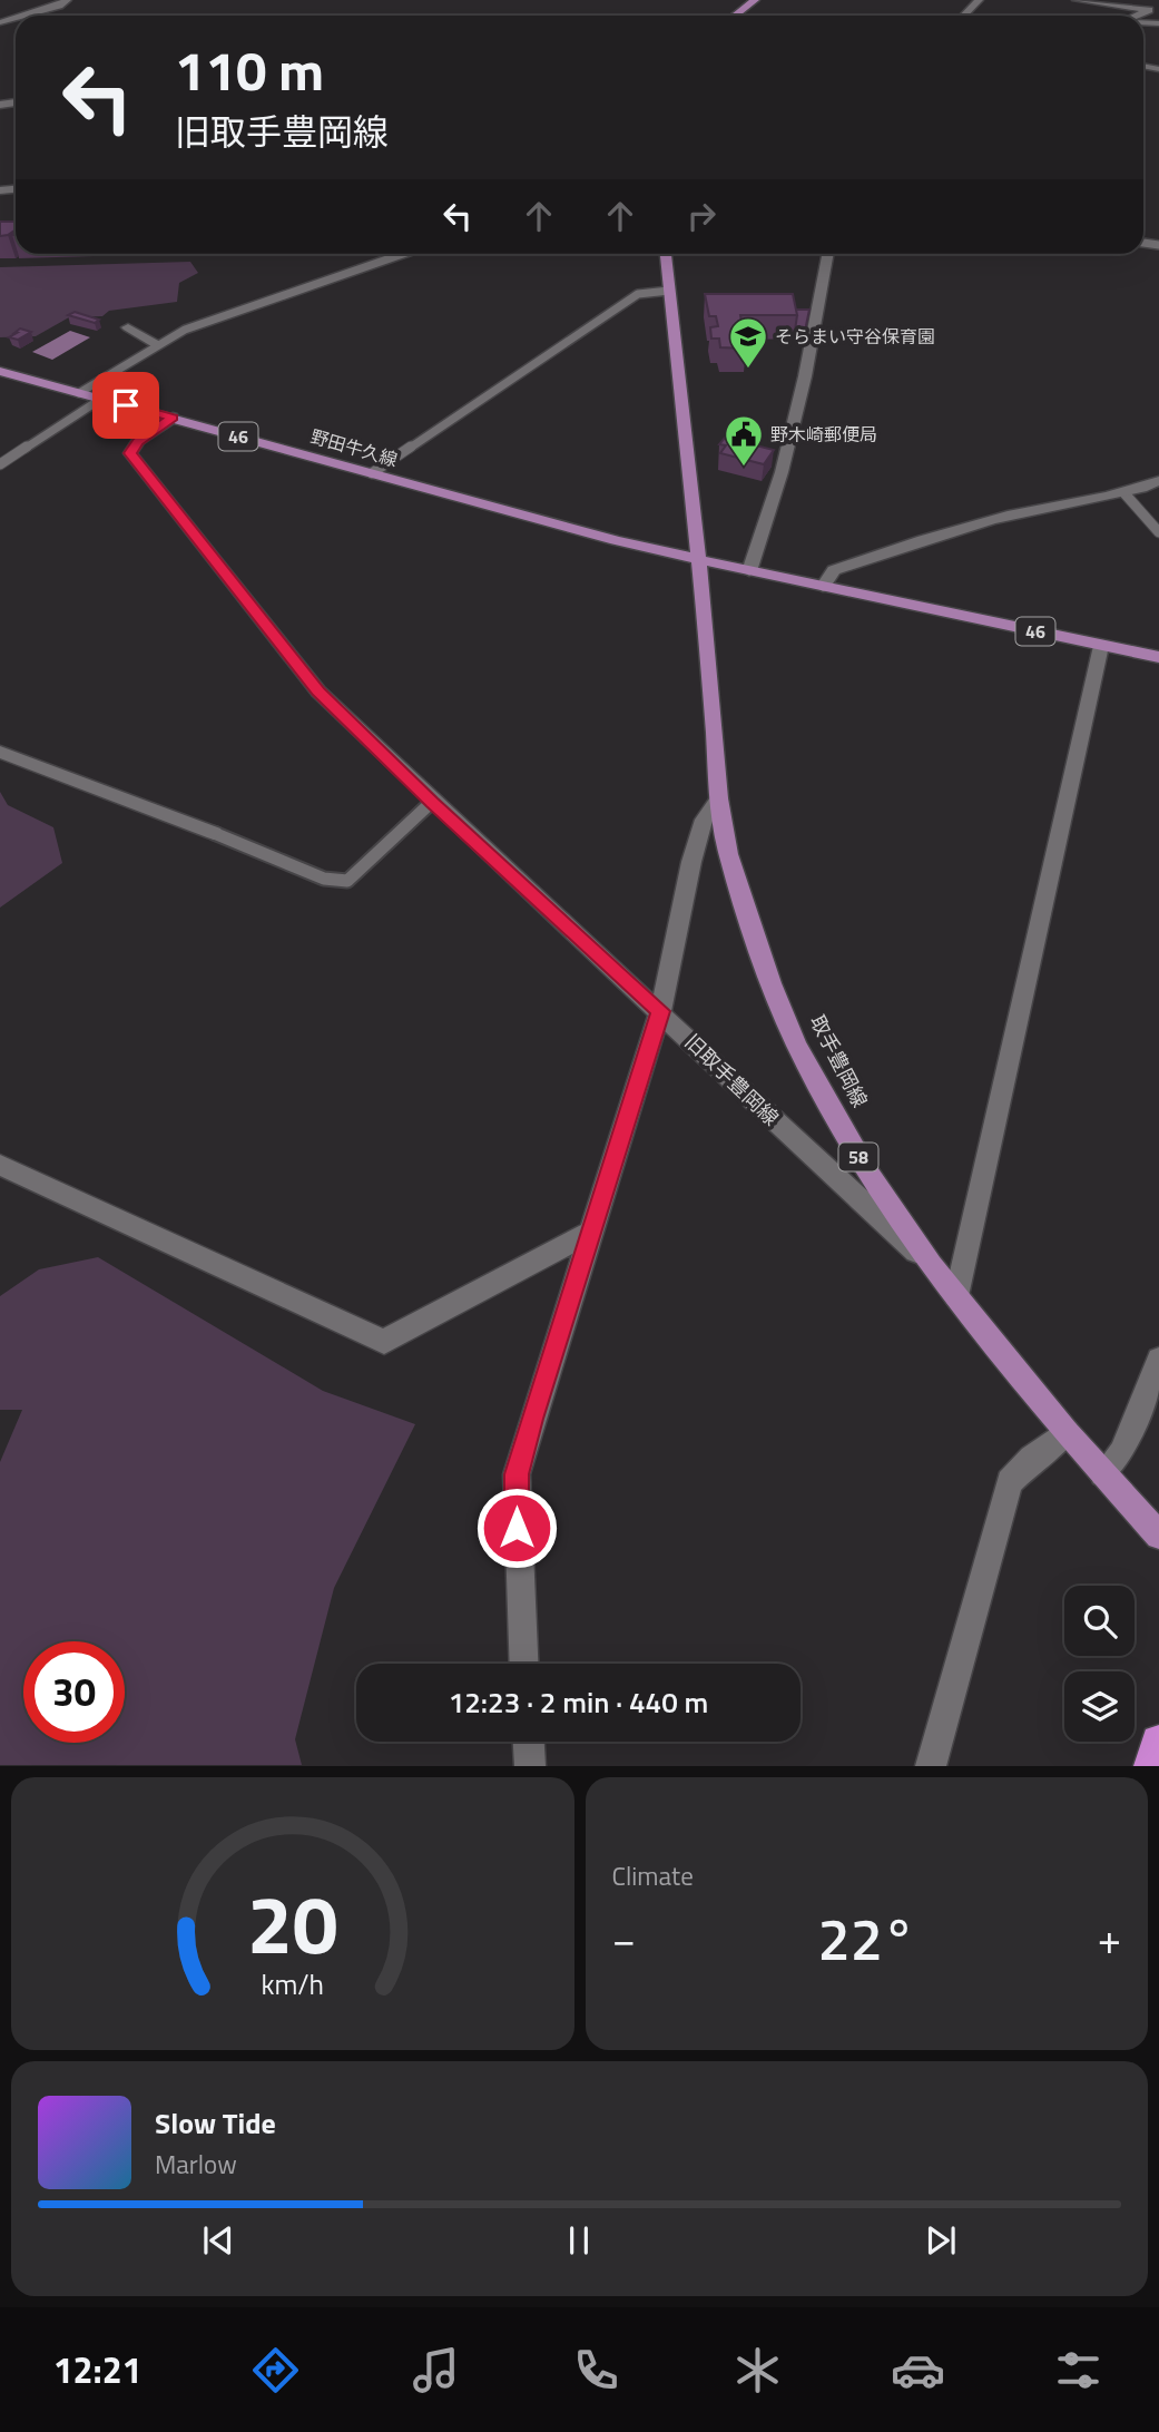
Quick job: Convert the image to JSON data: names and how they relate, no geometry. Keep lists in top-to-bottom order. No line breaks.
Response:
{"streets":{"main road":["46","野田牛久線","取手豊岡線","58"],"street":["旧取手豊岡線"]},"crossings":[["野田牛久線","取手豊岡線"],["野田牛久線","旧取手豊岡線"],["取手豊岡線","旧取手豊岡線"]],"places":{"school or university":["そらまい守谷保育園"],"public building":["野木崎郵便局"]},"page":{"turn":["110 m","旧取手豊岡線"],"limit":"30","trip":"12:23 · 2 min · 440 m","tile":"Climate","heat":["−","22°","+"],"song":["Slow Tide","Marlow"],"tabs":"12:21","gauge":["20","km/h"]}}
